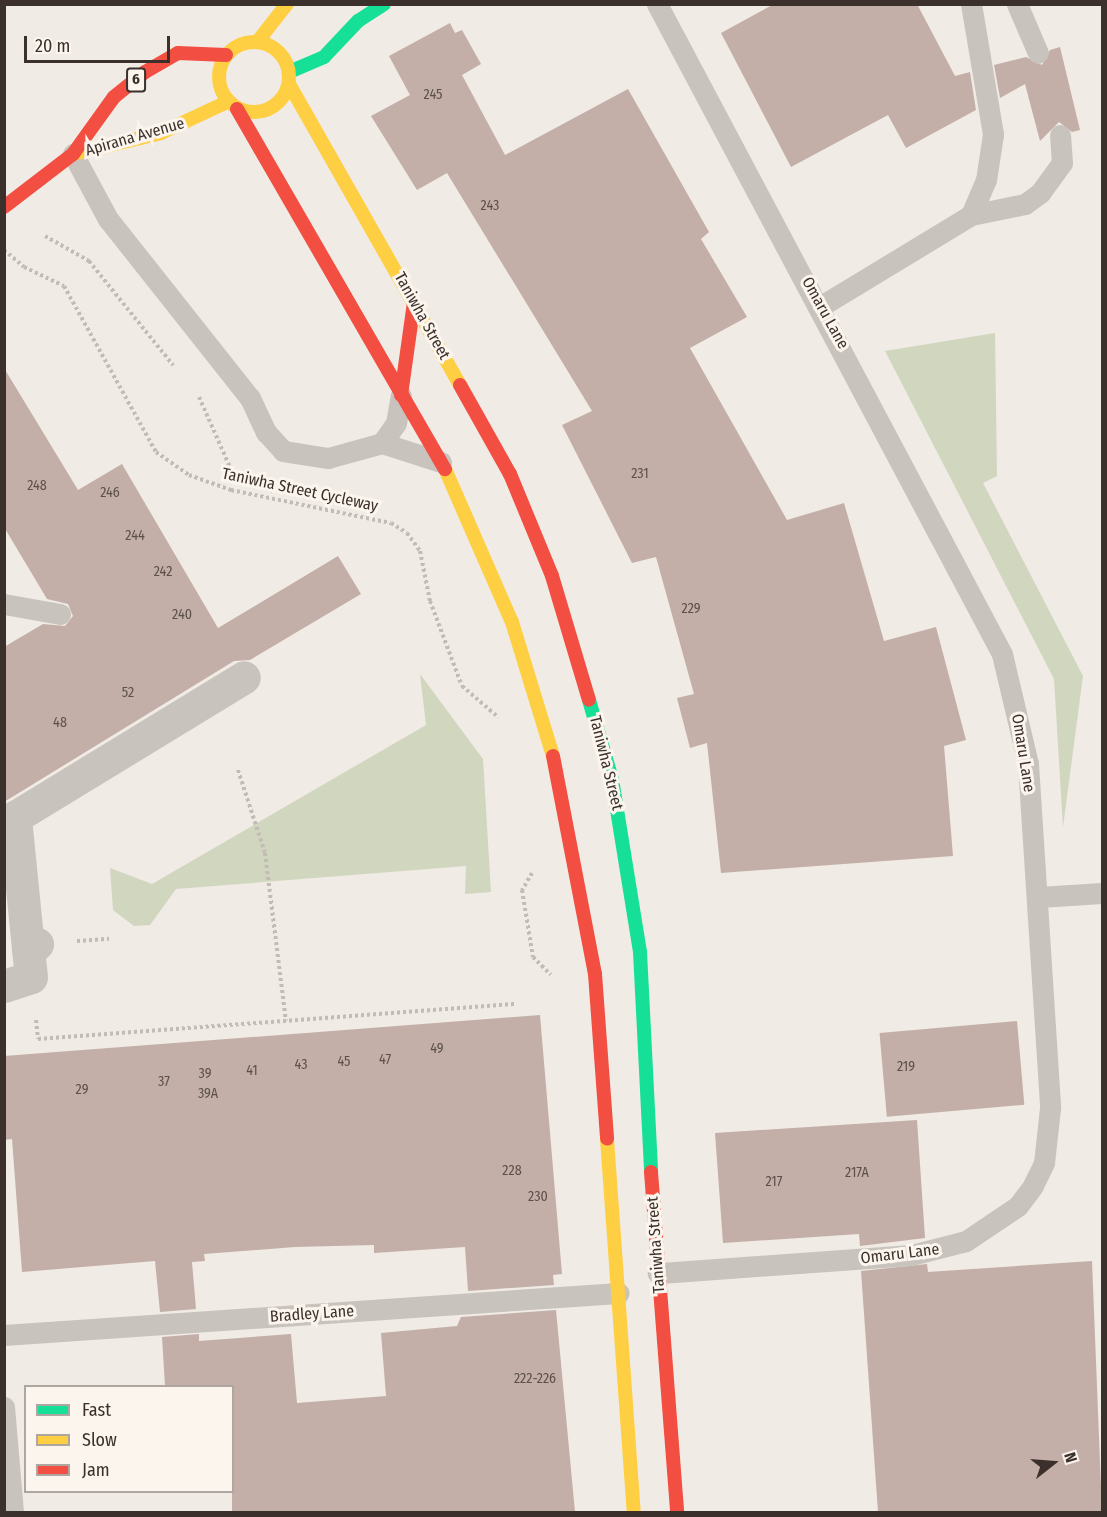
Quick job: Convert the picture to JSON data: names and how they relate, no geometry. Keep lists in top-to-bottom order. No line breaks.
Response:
{"streets":{"main road":["6","Apirana Avenue","Taniwha Street"],"lane":["Omaru Lane","Bradley Lane"],"path":["Taniwha Street Cycleway"]},"crossings":[["6","Apirana Avenue"],["6","Taniwha Street"],["Apirana Avenue","Taniwha Street"],["Omaru Lane","Taniwha Street"]],"house_numbers":["245","243","231","248","246","244","242","229","240","52","48","49","47","45","43","219","41","39","37","29","39A","228","217A","217","230","222-226"],"legend":["Fast","Slow","Jam"],"scale_bar":"20 m","north":"right"}
